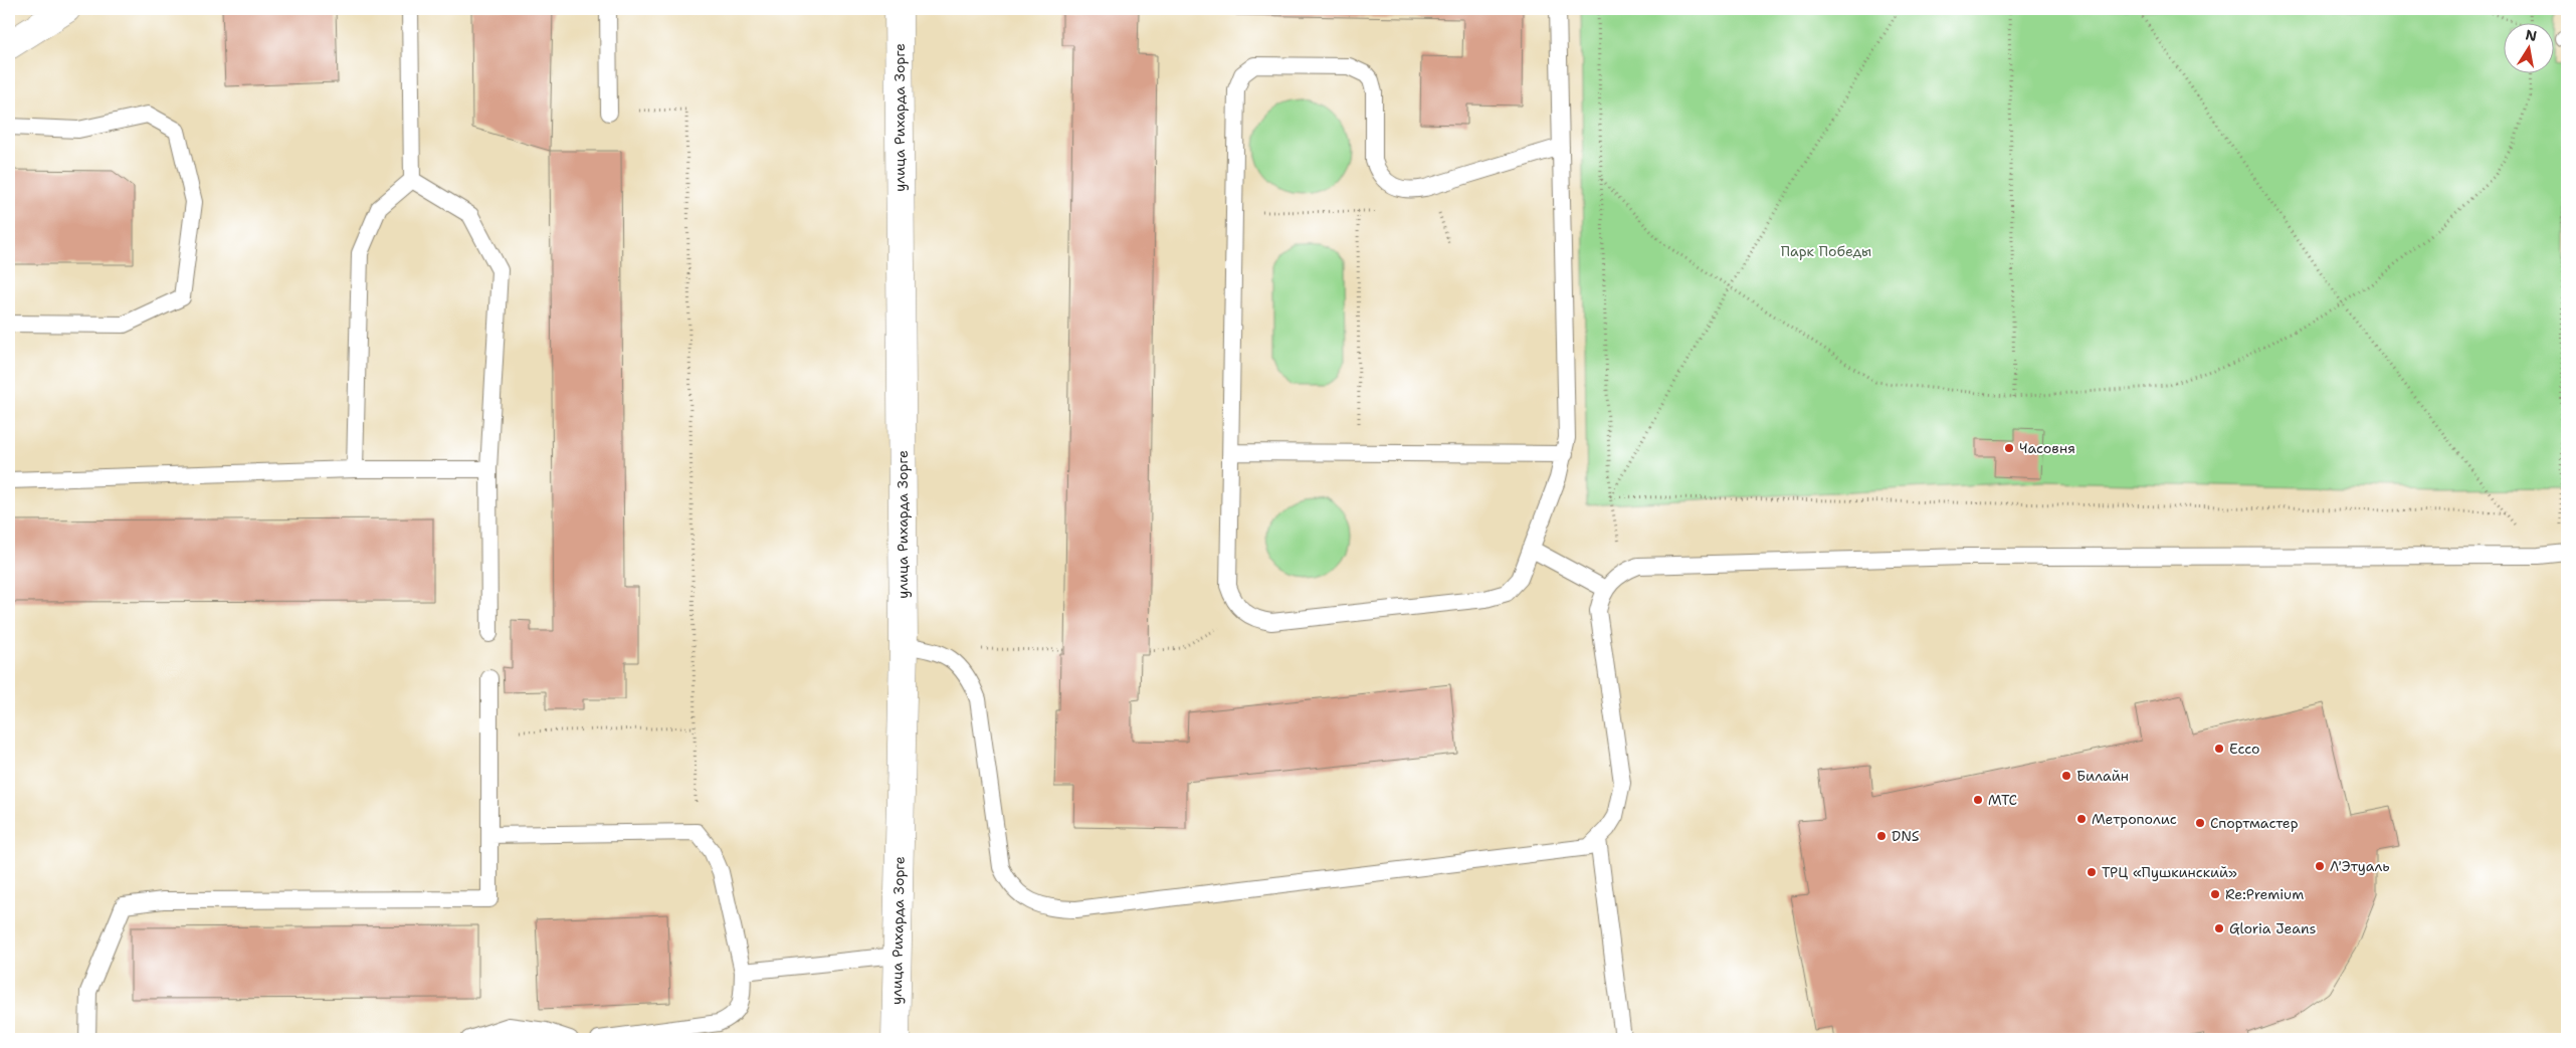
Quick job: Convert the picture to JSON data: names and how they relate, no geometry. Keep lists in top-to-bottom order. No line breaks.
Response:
{"streets":{"street":["улица Рихарда Зорге"]},"parks":["Парк Победы"],"places":["Часовня","Ecco","Билайн","МТС","Метрополис","Спортмастер","DNS","Л'Этуаль","ТРЦ «Пушкинский»","Re:Premium","Gloria Jeans"],"north":"top"}
